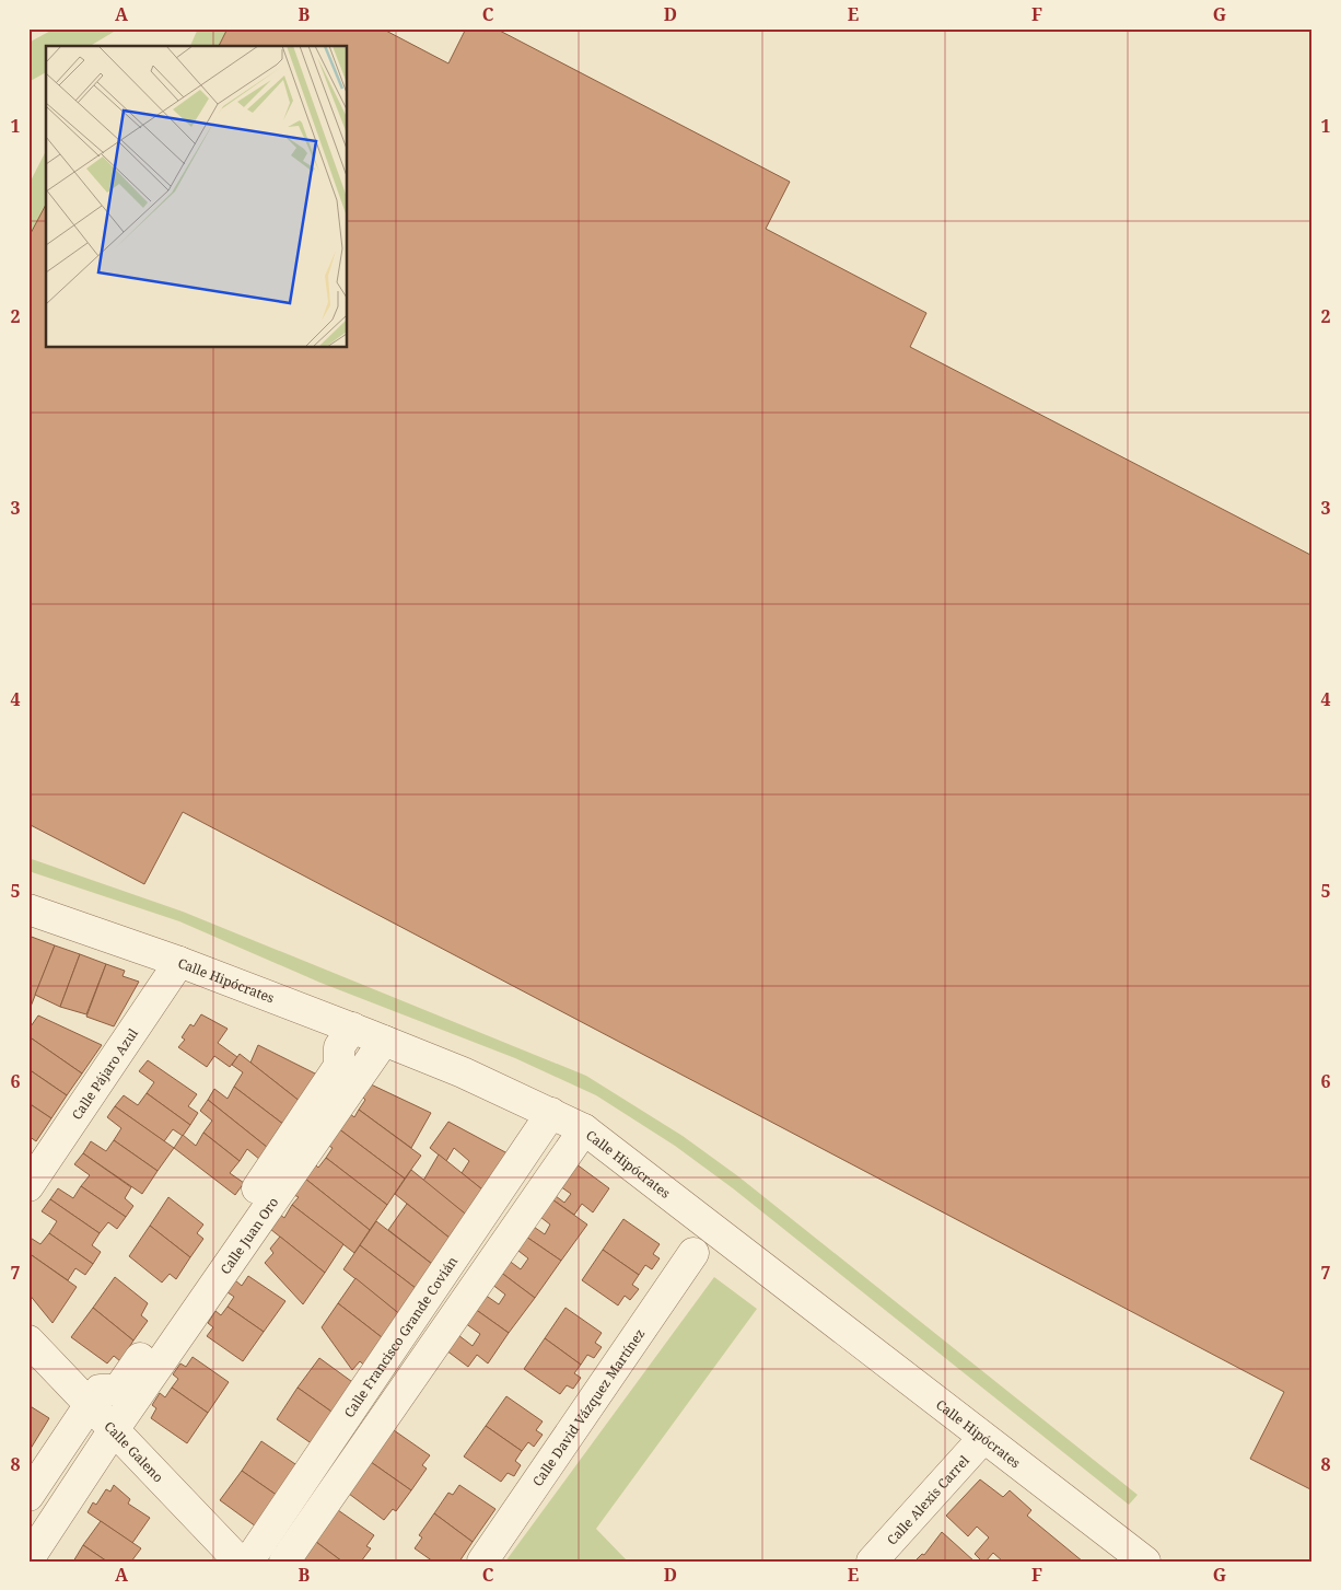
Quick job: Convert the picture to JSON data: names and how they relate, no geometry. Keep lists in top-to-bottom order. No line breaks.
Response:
{"streets":{"street":["Calle Hipócrates","Calle Pájaro Azul","Calle Juan Oro","Calle Francisco Grande Covián","Calle David Vázquez Martínez","Calle Galeno","Calle Alexis Carrel"]},"crossings":[["Calle Hipócrates","Calle Pájaro Azul"],["Calle Hipócrates","Calle Juan Oro"],["Calle Hipócrates","Calle Francisco Grande Covián"],["Calle Hipócrates","Calle Alexis Carrel"],["Calle Juan Oro","Calle Galeno"]],"grid":{"columns":["A","B","C","D","E","F","G"],"rows":["1","2","3","4","5","6","7","8"]}}
